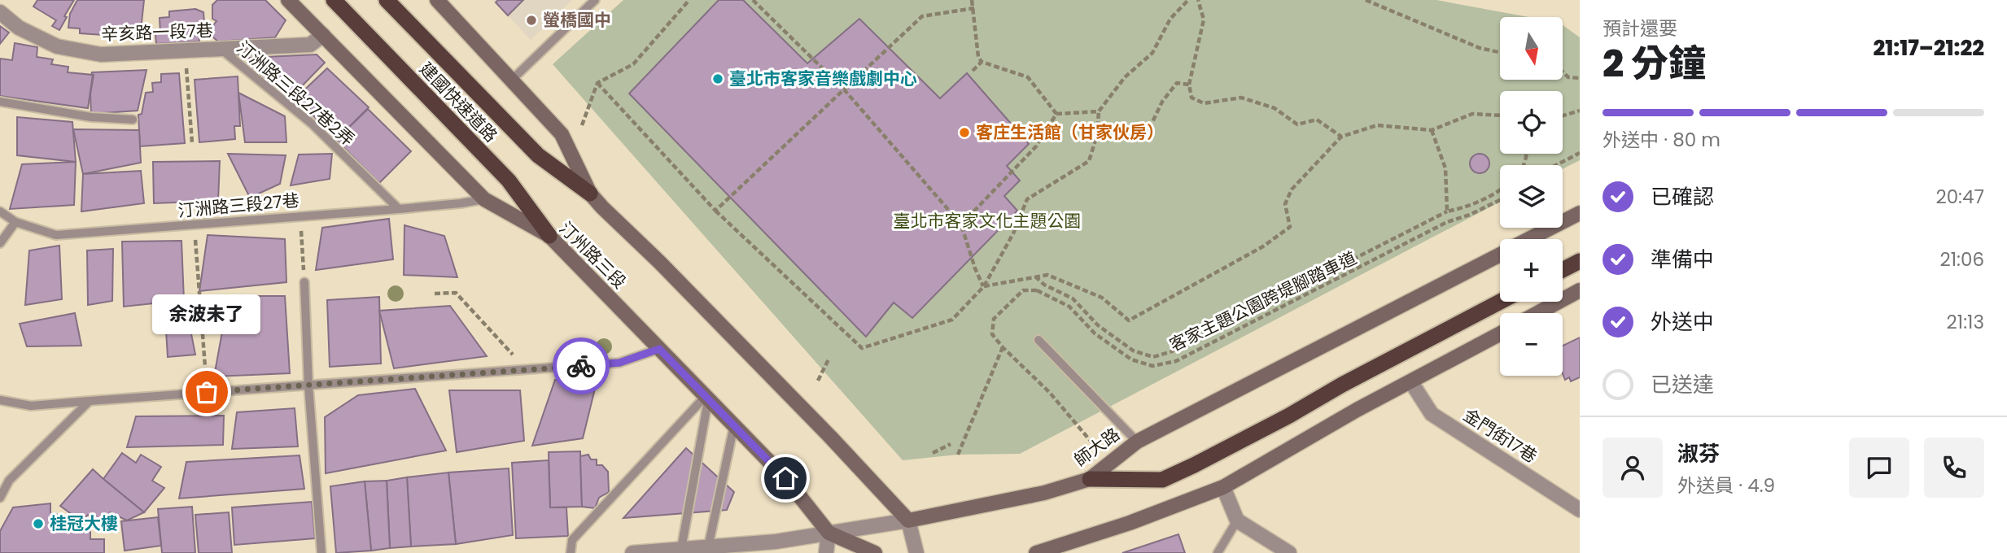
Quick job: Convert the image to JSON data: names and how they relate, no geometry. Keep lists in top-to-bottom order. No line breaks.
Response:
{"streets":{"highway":["建國快速道路"],"main road":["汀州路三段","師大路"],"street":["辛亥路一段7巷","金門街17巷"],"lane":["汀洲路三段27巷2弄","汀洲路三段27巷"],"path":["客家主題公園跨堤腳踏車道"]},"crossings":[["辛亥路一段7巷","汀洲路三段27巷2弄"],["辛亥路一段7巷","汀州路三段"],["汀洲路三段27巷2弄","汀洲路三段27巷"],["建國快速道路","汀州路三段"],["汀洲路三段27巷","汀州路三段"],["汀州路三段","師大路"]],"parks":["臺北市客家文化主題公園"],"places":["螢橋國中","臺北市客家音樂戲劇中心","客庄生活館（甘家伙房）","余波未了","桂冠大樓"],"north":"bottom","page":{"heading":["2 分鐘","預計還要","21:17–21:22"],"panel":["淑芬","外送員 · 4.9"],"map_buttons":["+","−"],"bar":"外送中 · 80 m","list":[["已確認","20:47"],["準備中","21:06"],["外送中","21:13"],"已送達"],"bubble":"余波未了"}}
